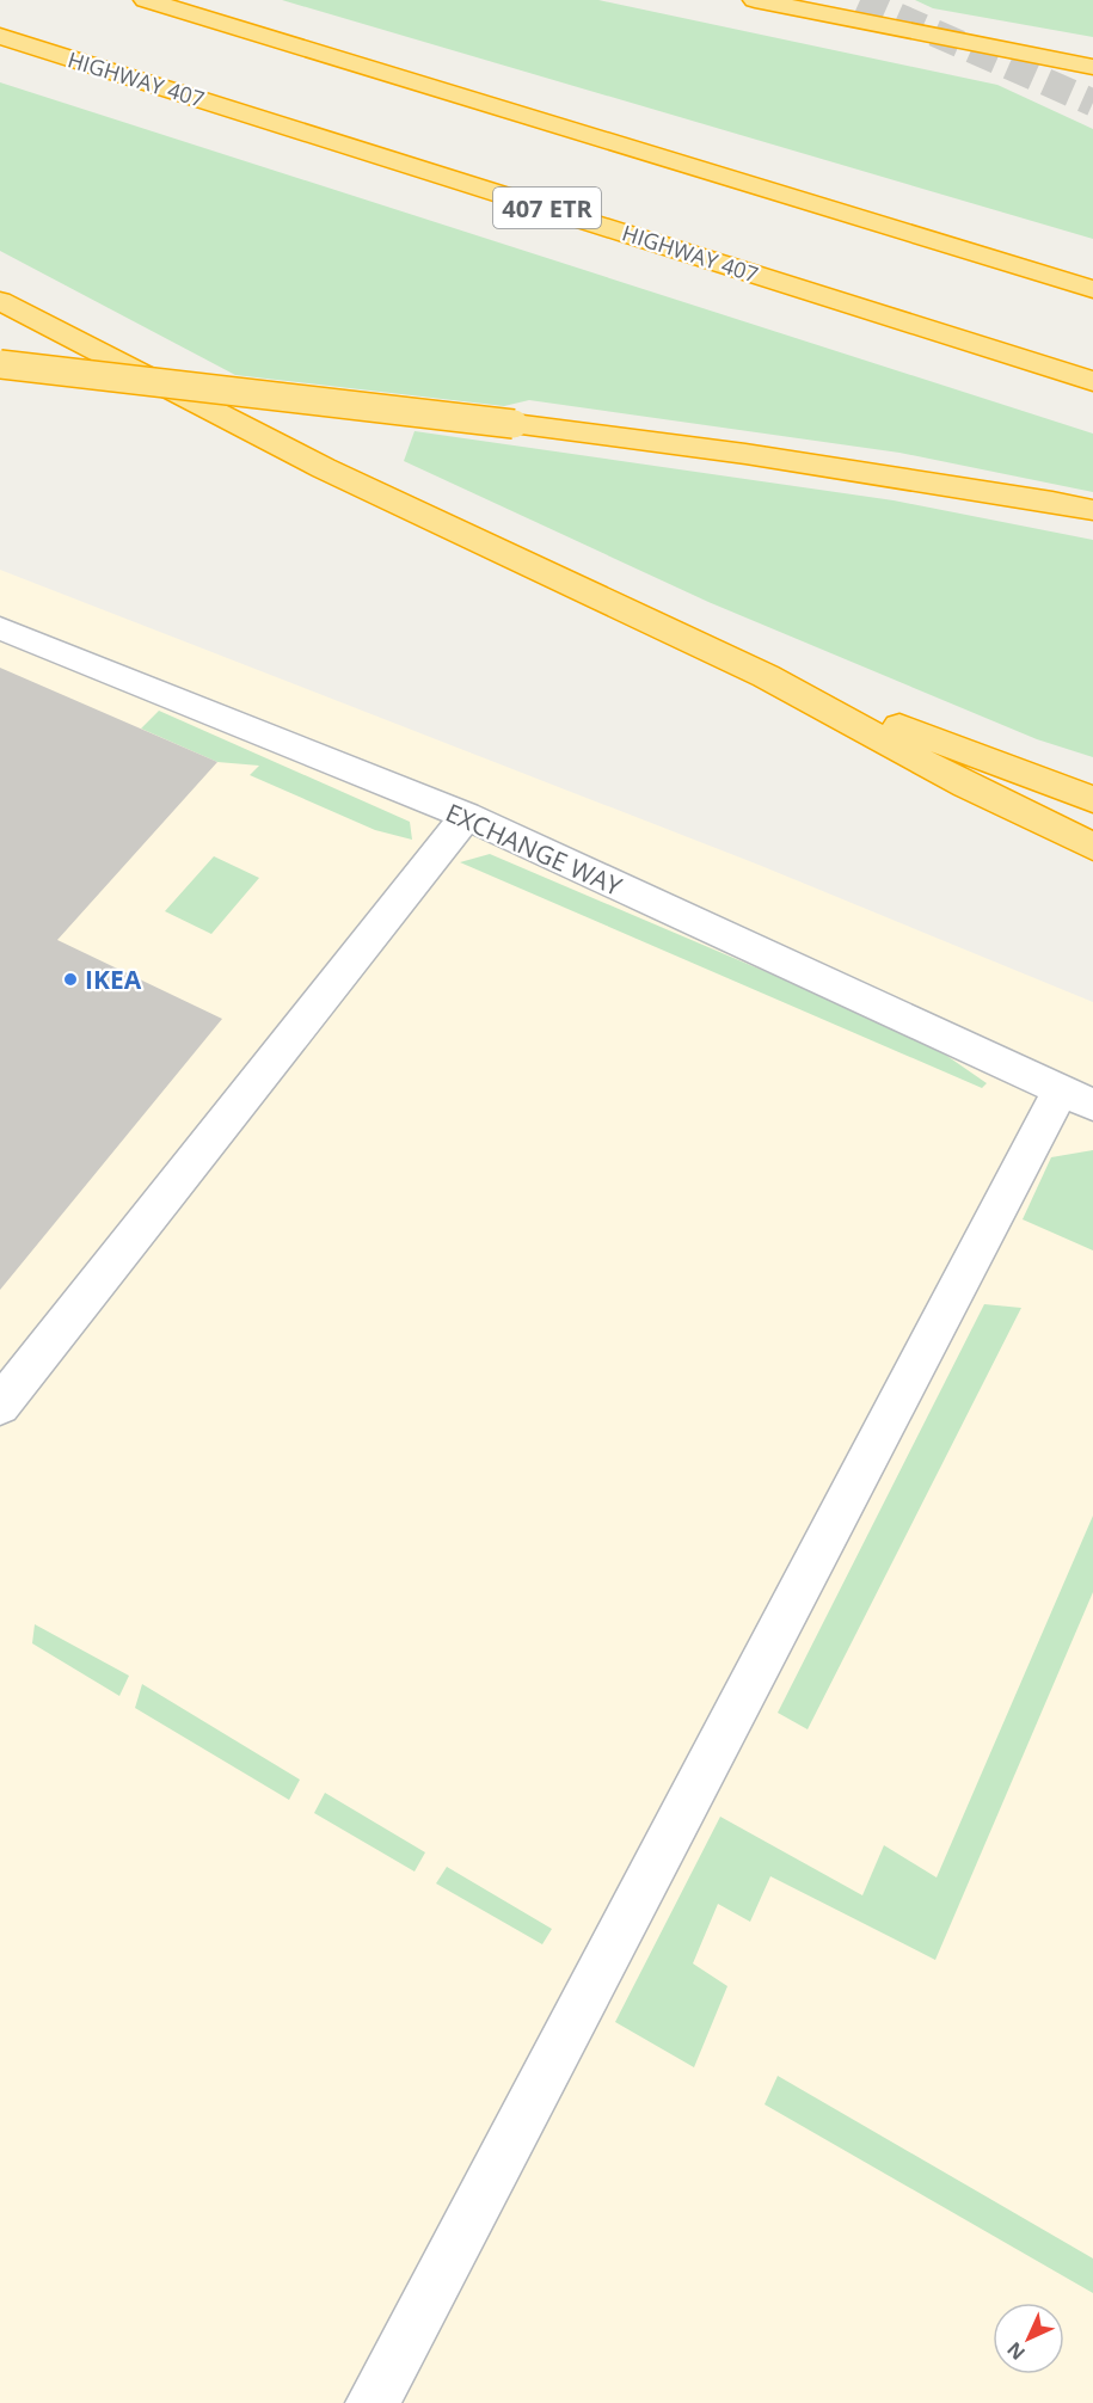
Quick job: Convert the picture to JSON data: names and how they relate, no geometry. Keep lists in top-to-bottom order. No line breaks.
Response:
{"streets":{"highway":["HIGHWAY 407","407 ETR"],"street":["EXCHANGE WAY"]},"places":["IKEA"],"north":"bottom left"}
